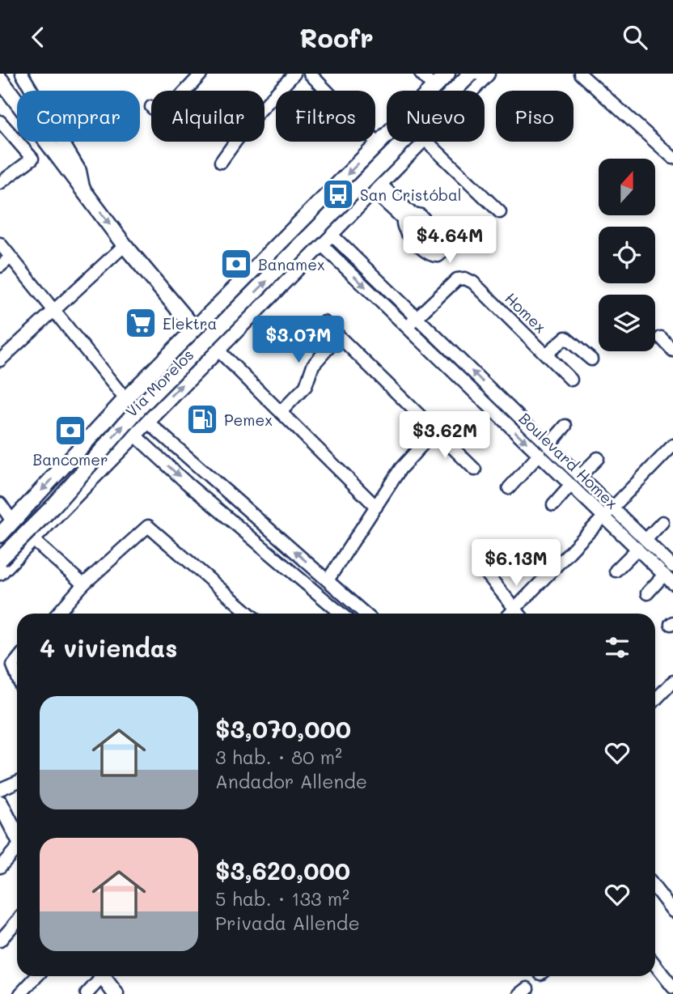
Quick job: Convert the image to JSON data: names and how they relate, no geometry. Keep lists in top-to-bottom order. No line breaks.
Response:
{"streets":{"main road":["Vía Morelos"],"street":["Homex","Boulevard Homex"]},"crossings":[["Homex","Boulevard Homex"],["Vía Morelos","Boulevard Homex"]],"places":{"bus stop":["San Cristóbal"],"bank":["Banamex","Bancomer"],"supermarket":["Elektra"],"fuel station":["Pemex"]},"north":"top","page":{"header":"Roofr","chip":["Comprar","Alquilar","Filtros","Nuevo","Piso"],"price":["$4.64M","$3.07M","$3.62M","$6.13M"],"heading":"4 viviendas","list":[{"name":"$3,070,000","note":"3 hab. · 80 m² · Andador Allende"},{"name":"$3,620,000","note":"5 hab. · 133 m² · Privada Allende"}]}}
